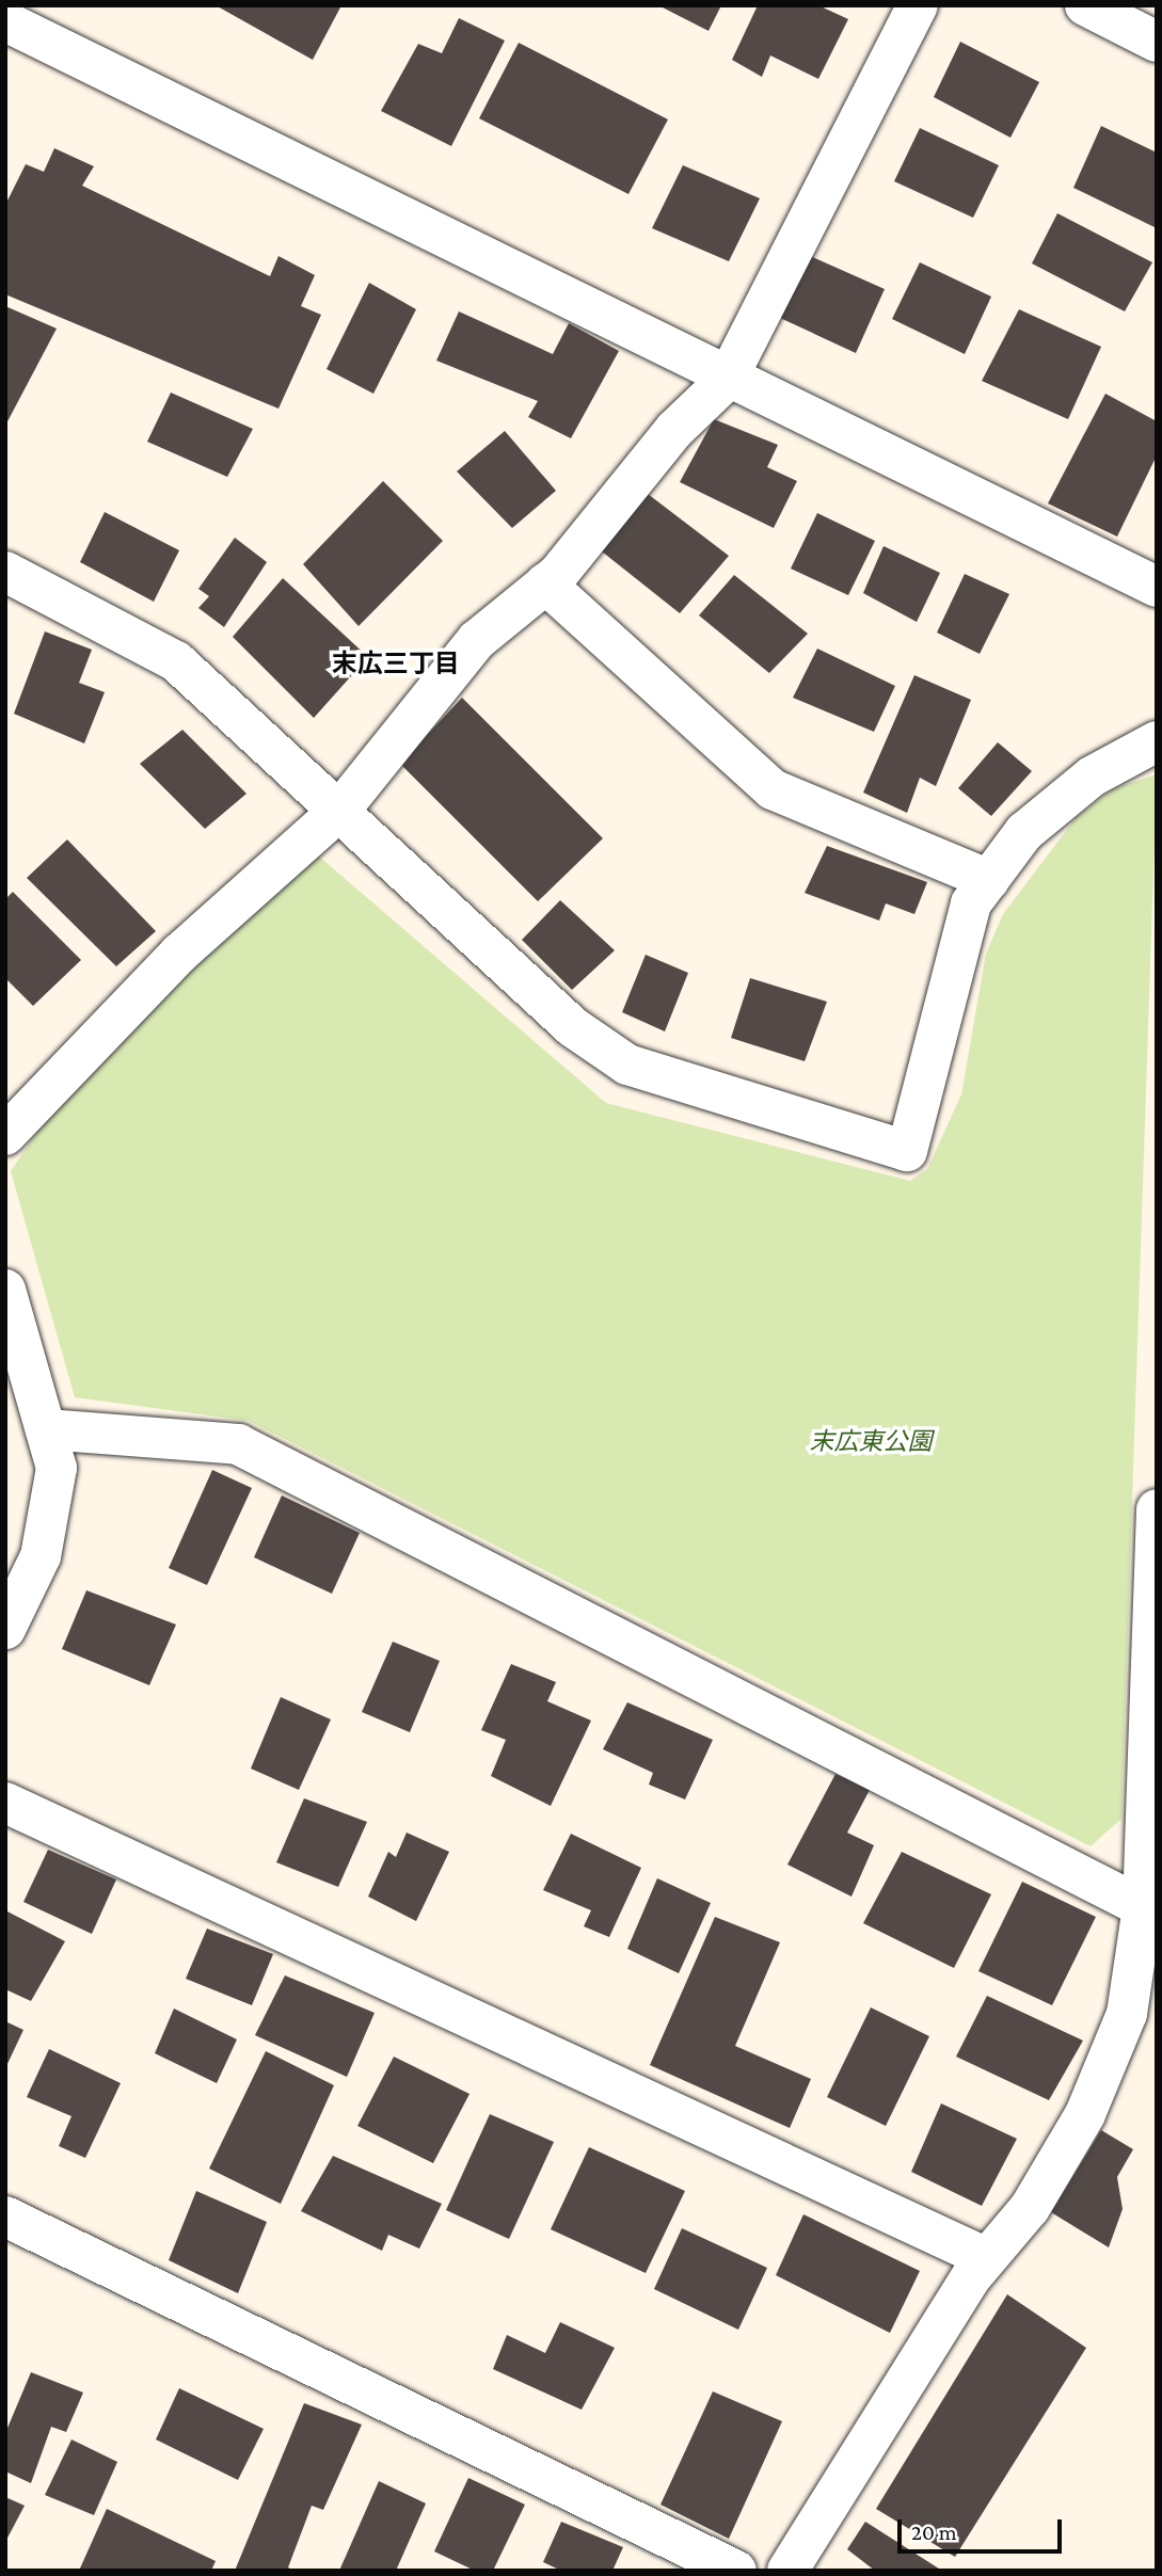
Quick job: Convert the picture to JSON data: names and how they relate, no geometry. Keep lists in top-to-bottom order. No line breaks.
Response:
{"districts":["末広三丁目"],"parks":["末広東公園"],"scale_bar":"20 m"}
